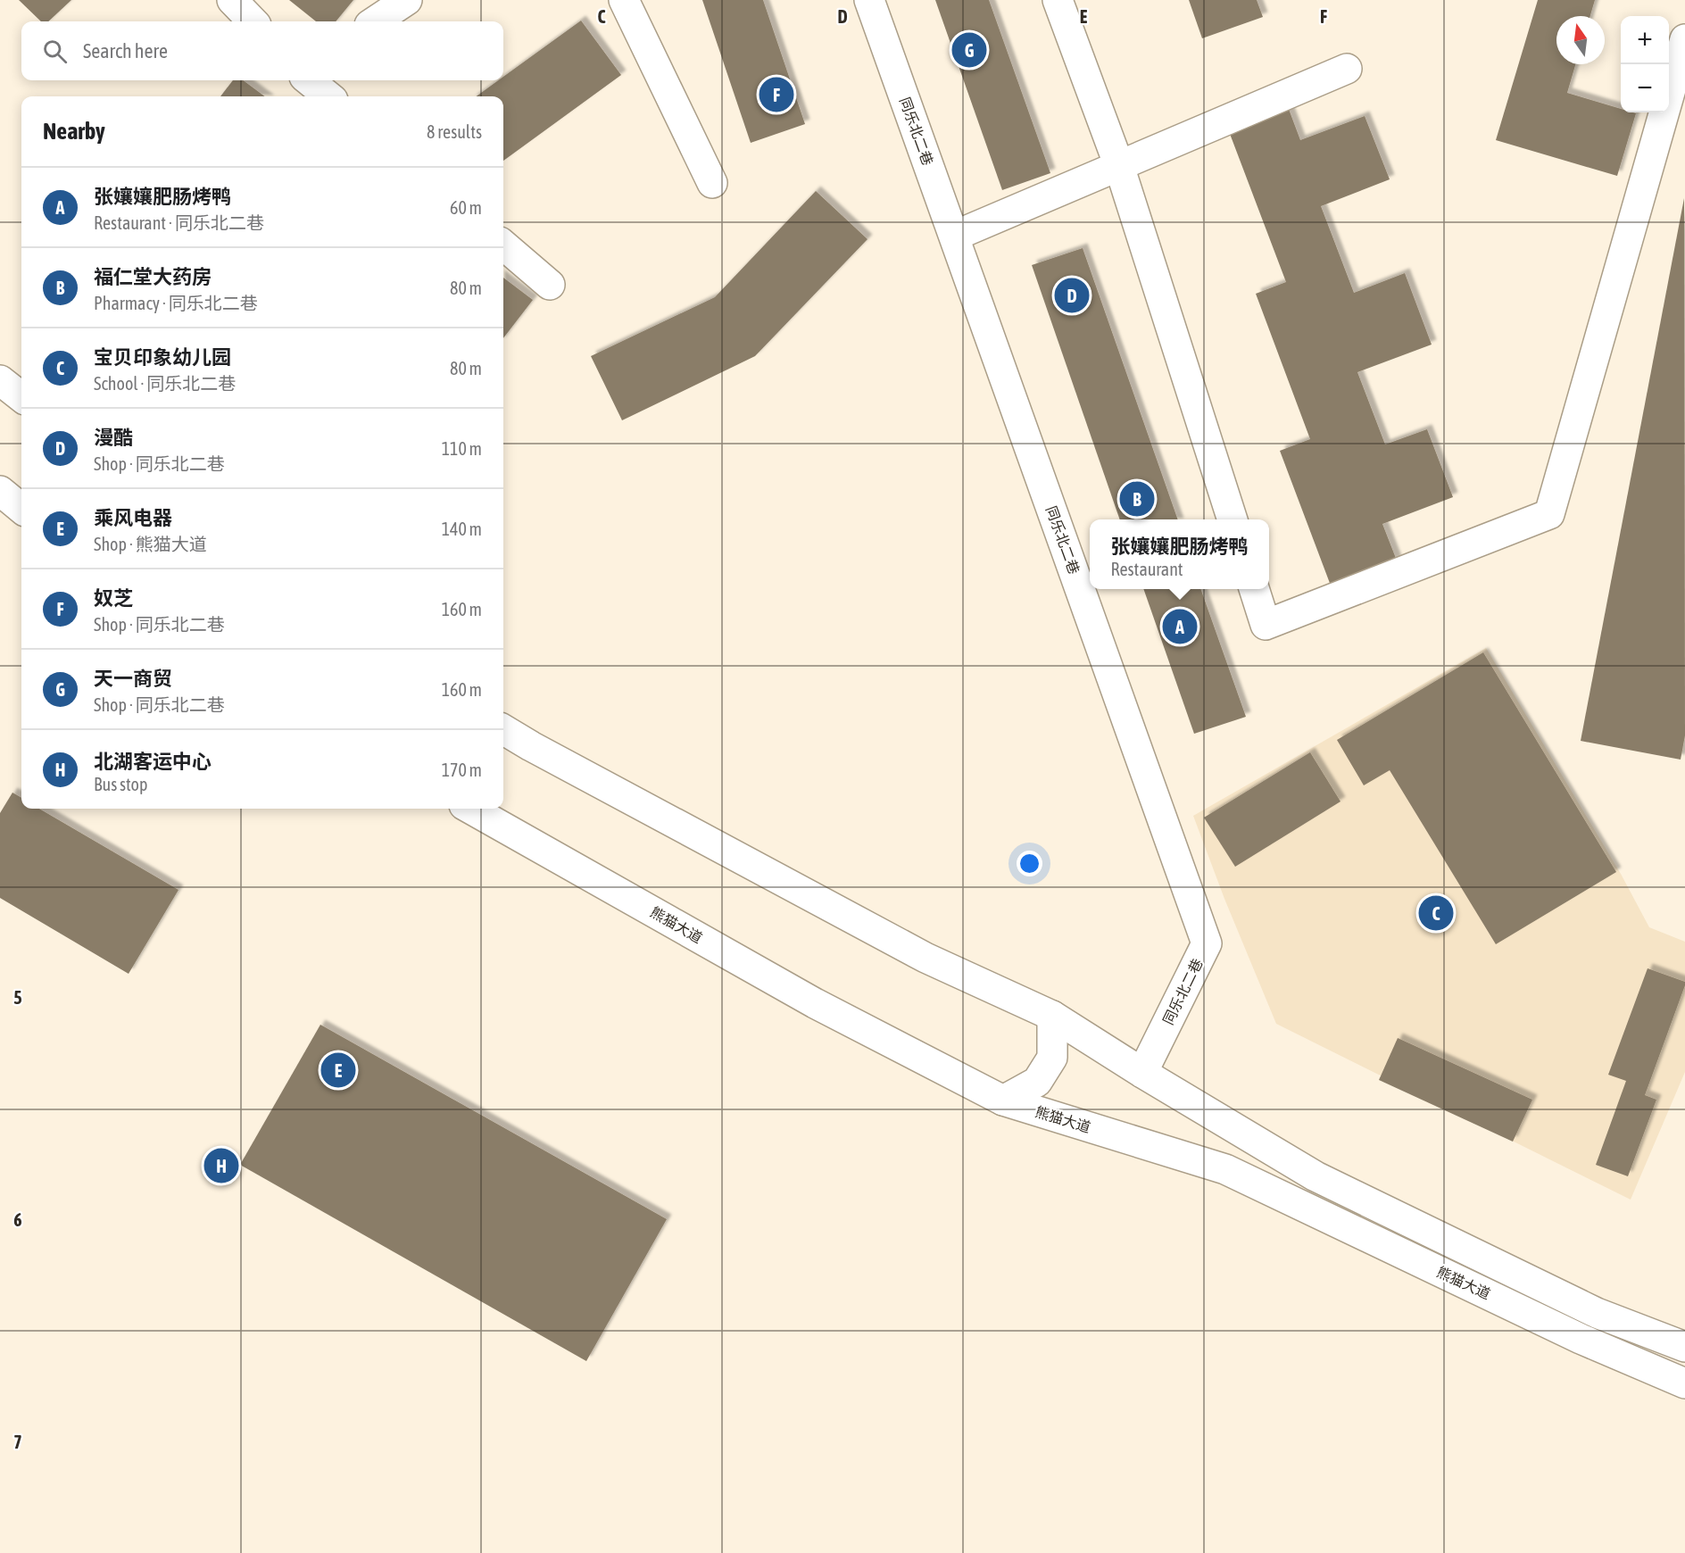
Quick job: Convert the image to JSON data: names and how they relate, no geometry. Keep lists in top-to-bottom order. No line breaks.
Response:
{"streets":{"street":["同乐北二巷","熊猫大道"]},"crossings":[["同乐北二巷","熊猫大道"]],"north":"top","page":{"map_buttons":["+","−"],"search":"Search here","pins":["G","F","D","B","A","C","E","H"],"heading":["Nearby","8 results"],"list":[{"mark":"A","name":"张孃孃肥肠烤鸭","note":"Restaurant · 同乐北二巷","value":"60 m"},{"mark":"B","name":"福仁堂大药房","note":"Pharmacy · 同乐北二巷","value":"80 m"},{"mark":"C","name":"宝贝印象幼儿园","note":"School · 同乐北二巷","value":"80 m"},{"mark":"D","name":"漫酷","note":"Shop · 同乐北二巷","value":"110 m"},{"mark":"E","name":"乘风电器","note":"Shop · 熊猫大道","value":"140 m"},{"mark":"F","name":"奴芝","note":"Shop · 同乐北二巷","value":"160 m"},{"mark":"G","name":"天一商贸","note":"Shop · 同乐北二巷","value":"160 m"},{"mark":"H","name":"北湖客运中心","note":"Bus stop","value":"170 m"}],"popup":["张孃孃肥肠烤鸭","Restaurant"]},"grid":{"columns":["C","D","E","F"],"rows":["5","6","7"]}}
